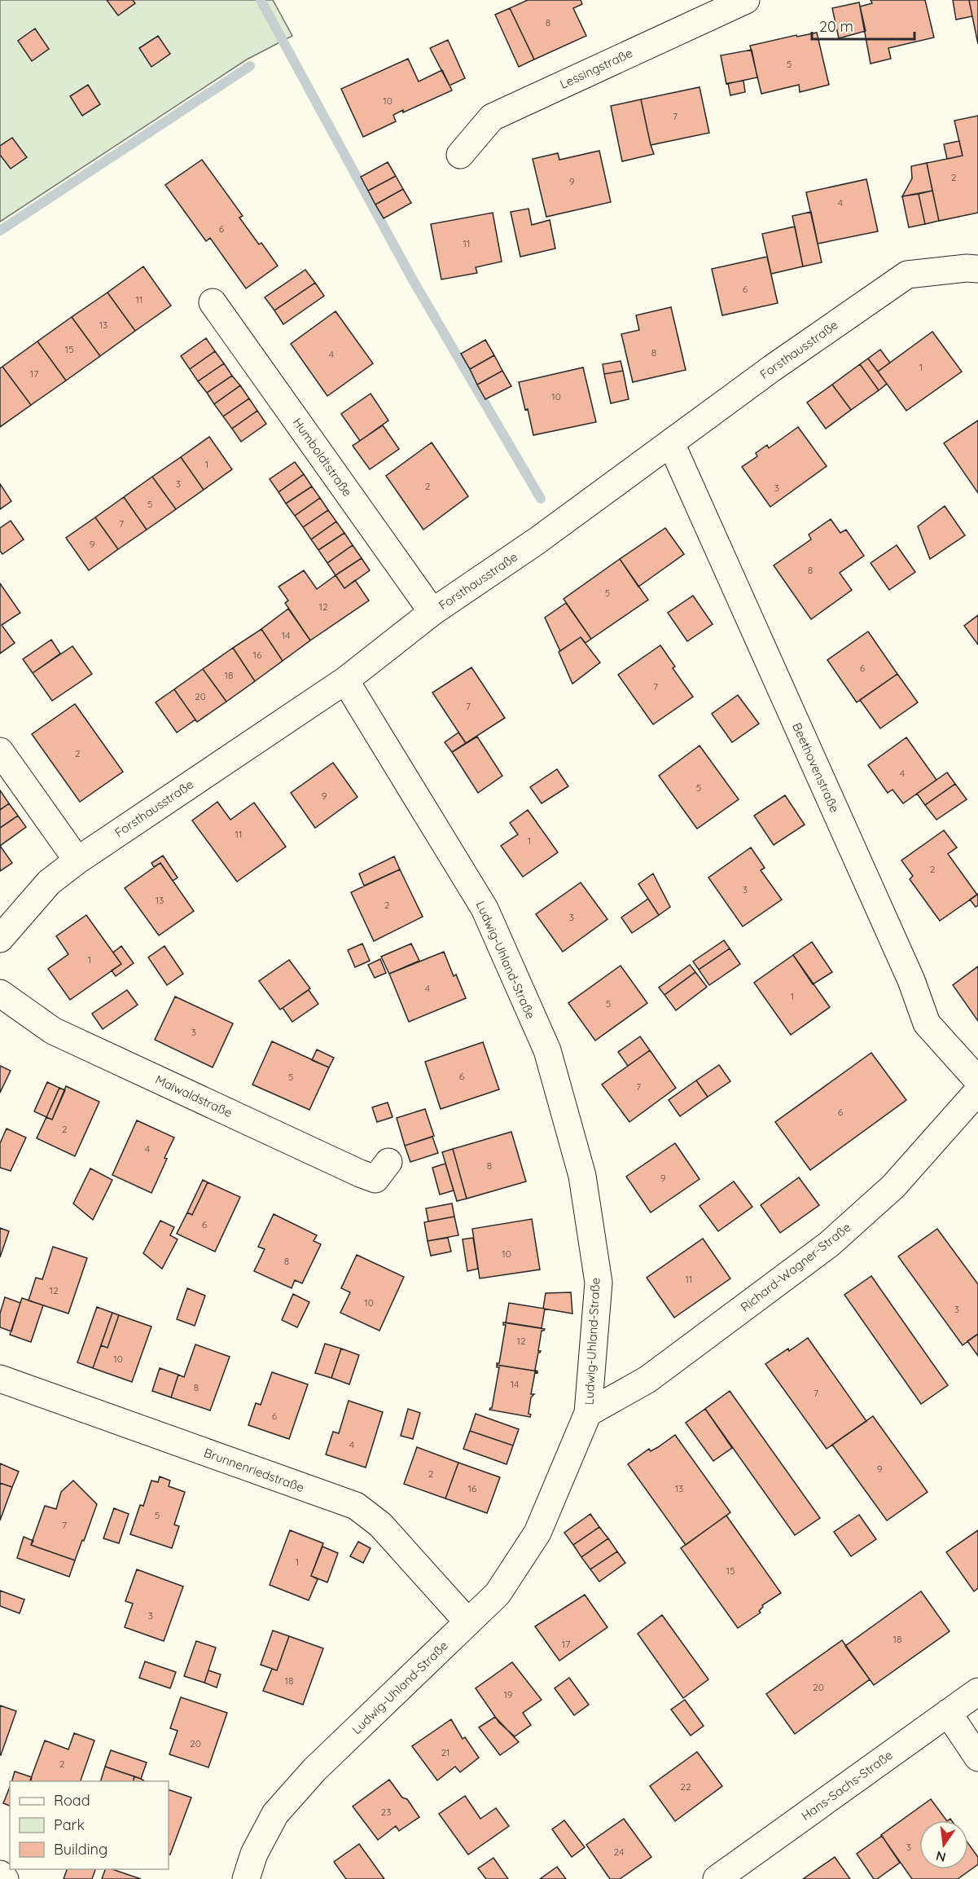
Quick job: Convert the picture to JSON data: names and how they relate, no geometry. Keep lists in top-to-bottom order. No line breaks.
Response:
{"streets":{"street":["Lessingstraße","Forsthausstraße","Humboldtstraße","Beethovenstraße","Ludwig-Uhland-Straße","Maiwaldstraße","Richard-Wagner-Straße","Brunnenriedstraße","Hans-Sachs-Straße"]},"crossings":[["Forsthausstraße","Humboldtstraße"],["Forsthausstraße","Beethovenstraße"],["Forsthausstraße","Ludwig-Uhland-Straße"],["Ludwig-Uhland-Straße","Richard-Wagner-Straße"],["Ludwig-Uhland-Straße","Brunnenriedstraße"]],"house_numbers":["8","5","10","7","2","9","4","6","11","6","11","13","15","8","4","1","17","10","1","3","2","3","5","7","9","8","5","12","14","16","6","18","7","20","7","2","4","5","9","11","1","2","3","13","2","3","1","4","1","5","3","6","5","7","6","2","4","8","9","6","10","8","11","12","10","3","12","10","14","8","7","6","4","9","2","16","13","5","7","1","15","3","18","17","18","20","19","20","21","2","22","23","3","24"],"legend":["Road","Park","Building"],"scale_bar":"20 m","north":"bottom"}
